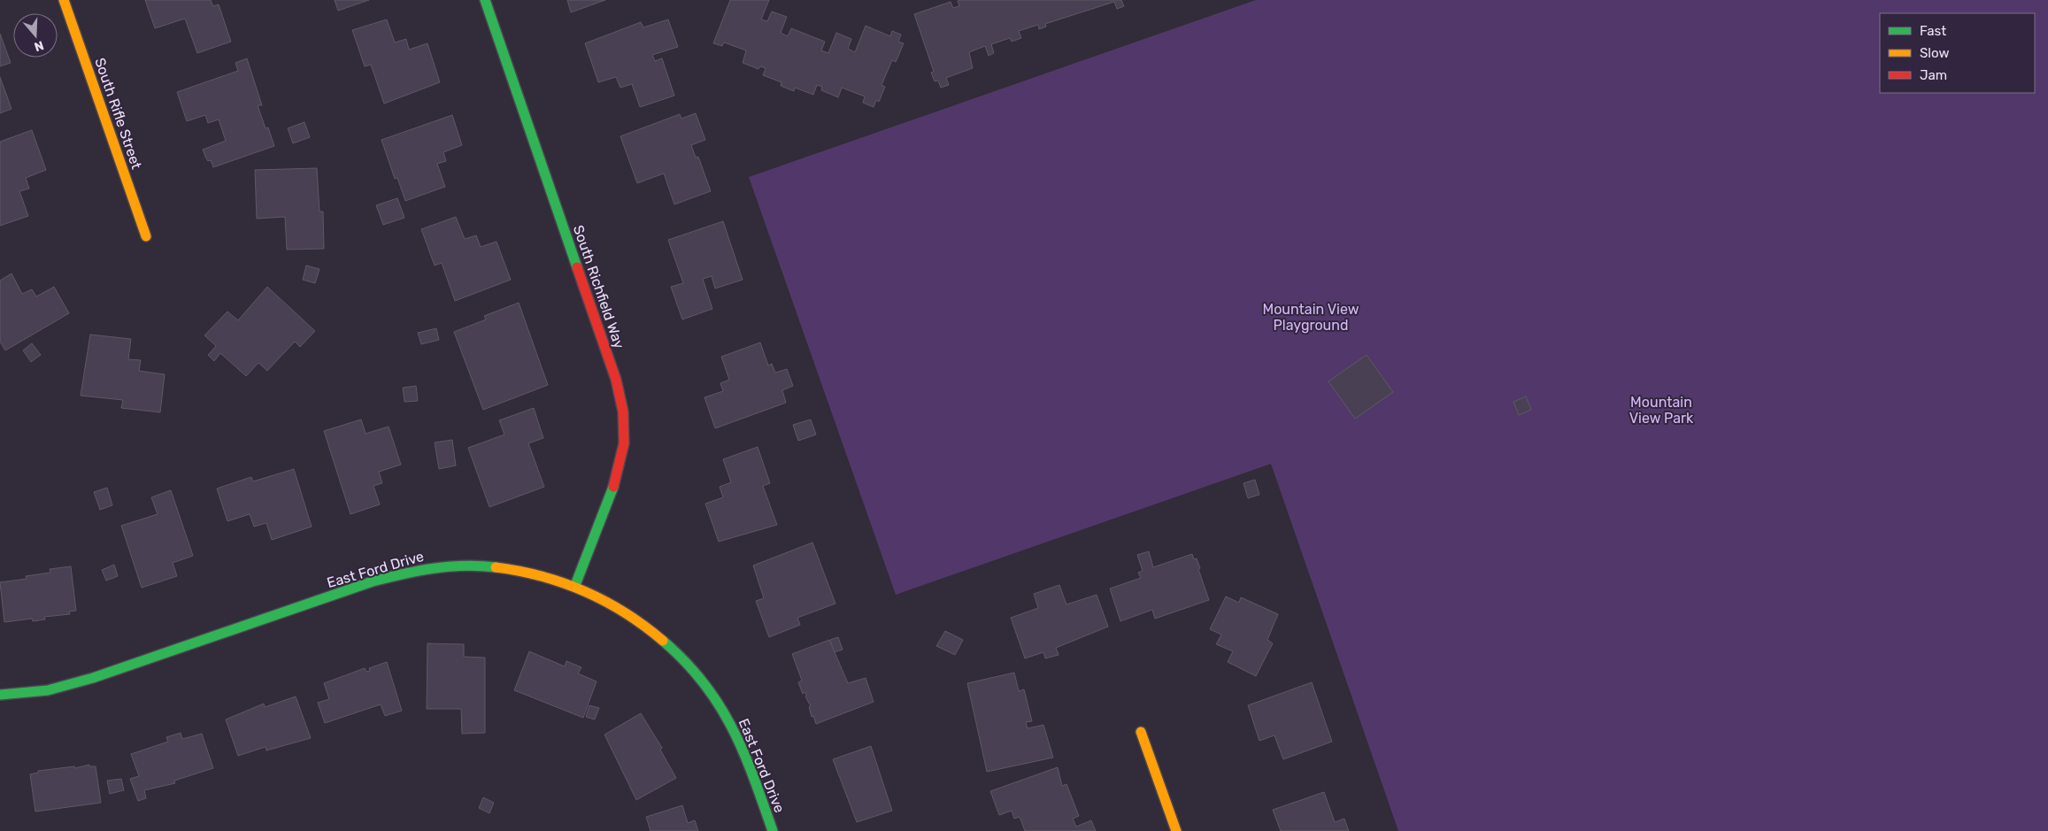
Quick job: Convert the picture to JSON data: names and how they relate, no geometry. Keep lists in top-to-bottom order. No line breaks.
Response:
{"streets":{"street":["South Rifle Street","South Richfield Way","East Ford Drive"]},"crossings":[["South Richfield Way","East Ford Drive"]],"parks":["Mountain View Playground","Mountain View Park"],"legend":["Fast","Slow","Jam"],"north":"bottom"}
